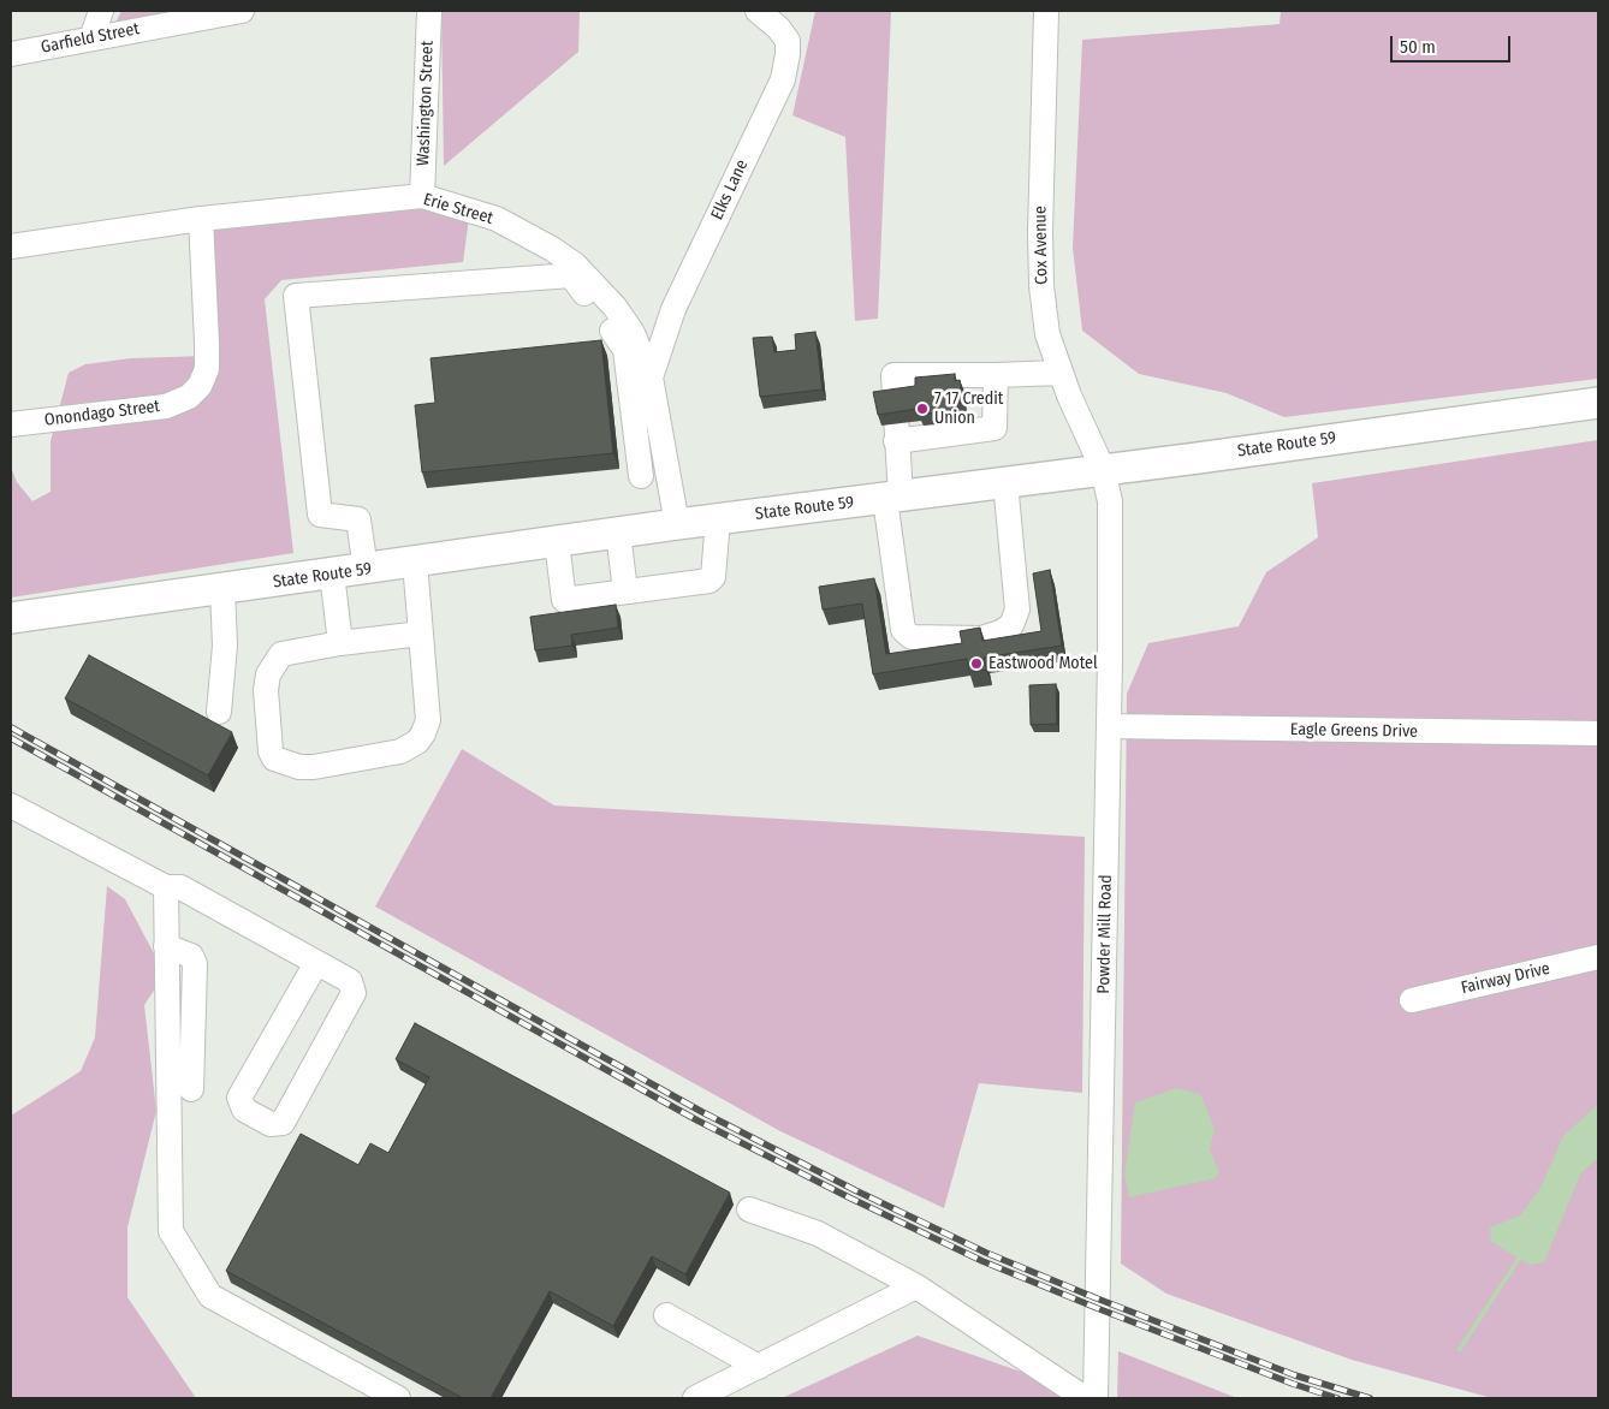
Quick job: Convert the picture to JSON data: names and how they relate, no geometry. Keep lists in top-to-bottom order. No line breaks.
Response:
{"streets":{"main road":["State Route 59"],"street":["Garfield Street","Washington Street","Elks Lane","Erie Street","Cox Avenue","Onondago Street","Eagle Greens Drive","Powder Mill Road","Fairway Drive"]},"crossings":[["Washington Street","Erie Street"],["Elks Lane","Erie Street"],["Erie Street","Onondago Street"],["Erie Street","State Route 59"],["Cox Avenue","State Route 59"],["Cox Avenue","Powder Mill Road"],["State Route 59","Powder Mill Road"],["Eagle Greens Drive","Powder Mill Road"]],"places":["7 17 Credit Union","Eastwood Motel"],"scale_bar":"50 m"}
